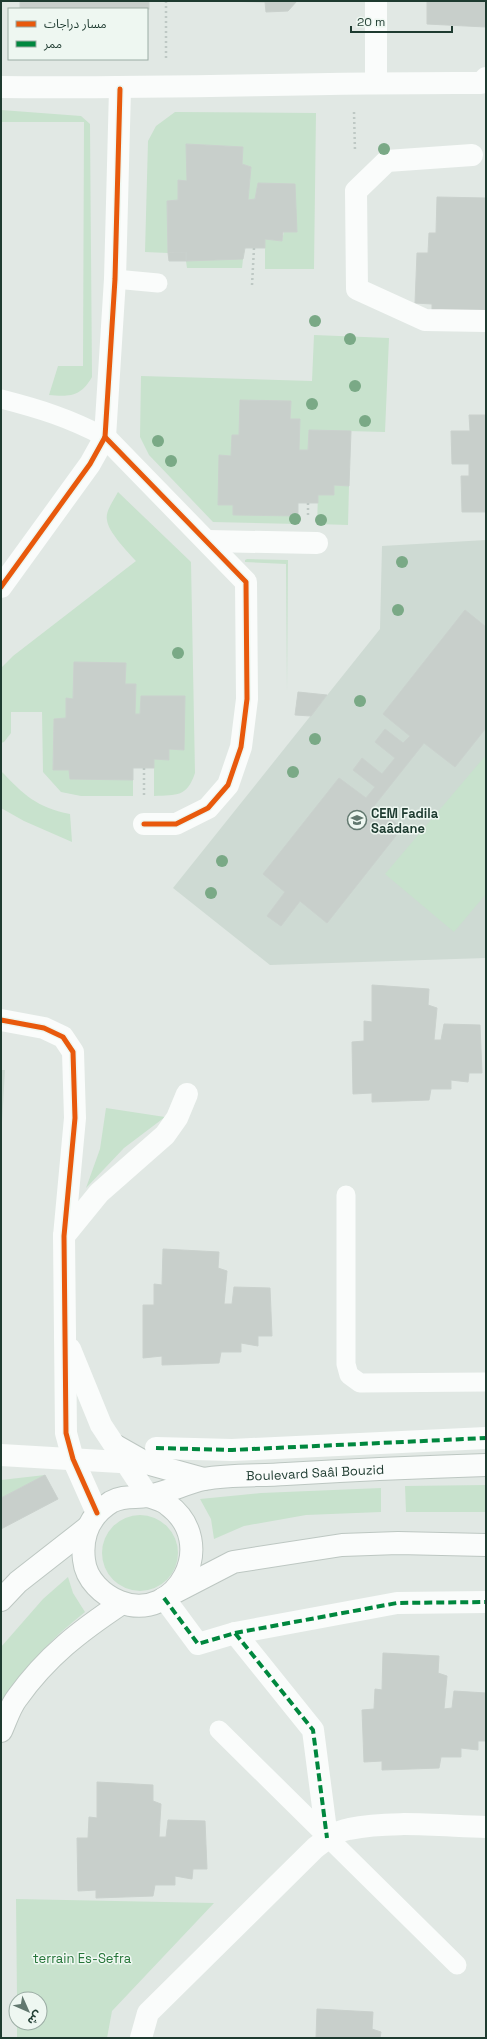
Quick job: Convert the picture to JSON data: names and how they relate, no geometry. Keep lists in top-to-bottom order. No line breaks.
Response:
{"streets":{"street":["Boulevard Saâl Bouzid"]},"parks":["terrain Es-Sefra"],"places":{"school or university":["CEM Fadila Saâdane"]},"legend":["مسار دراجات","ممر"],"scale_bar":"20 m","north":"bottom right"}
